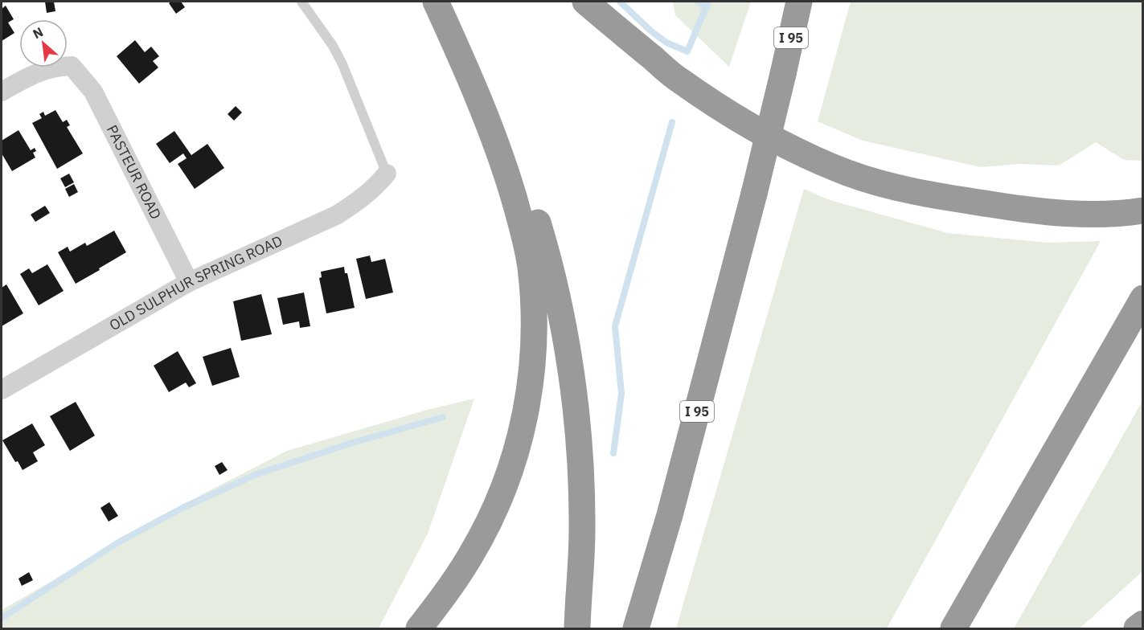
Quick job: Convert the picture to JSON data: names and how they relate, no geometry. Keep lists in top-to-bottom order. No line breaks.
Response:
{"streets":{"highway":["I 95"],"street":["PASTEUR ROAD","OLD SULPHUR SPRING ROAD"]},"crossings":[["PASTEUR ROAD","OLD SULPHUR SPRING ROAD"]],"north":"top left"}
